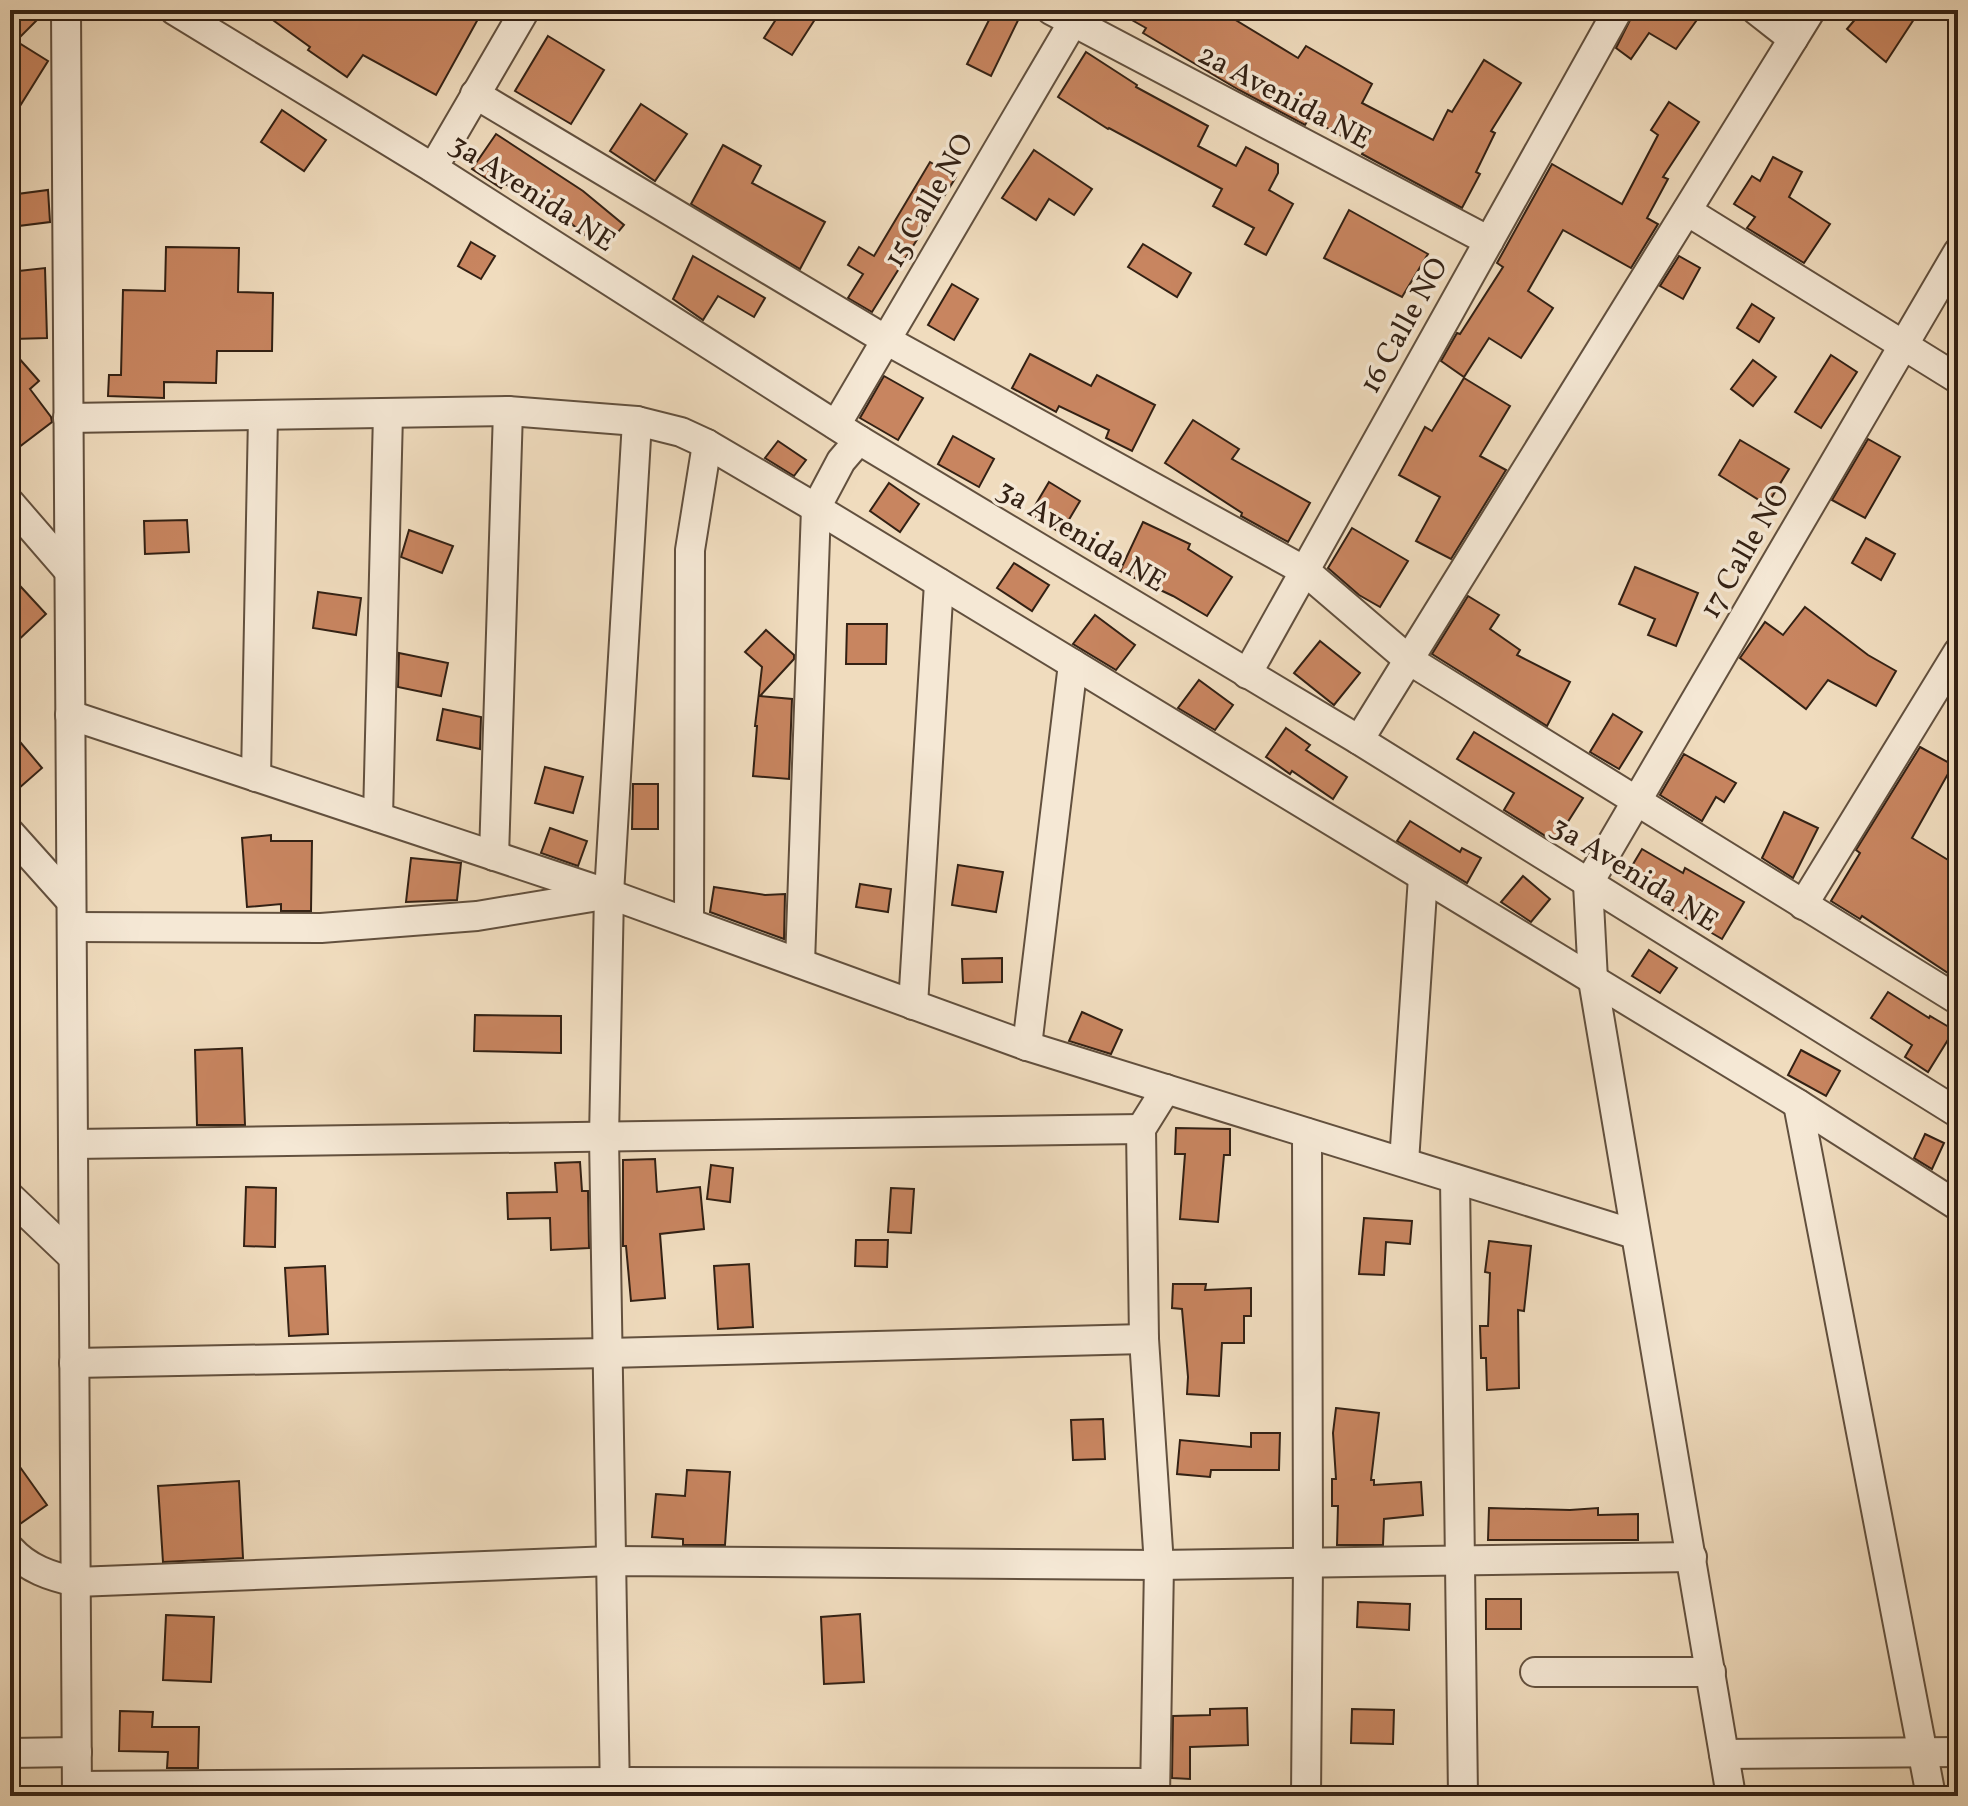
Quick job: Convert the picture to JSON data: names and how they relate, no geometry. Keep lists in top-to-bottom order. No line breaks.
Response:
{"streets":{"street":["2a Avenida NE","3a Avenida NE","15 Calle NO","16 Calle NO","17 Calle NO"]},"crossings":[["2a Avenida NE","15 Calle NO"],["2a Avenida NE","16 Calle NO"],["3a Avenida NE","15 Calle NO"],["3a Avenida NE","16 Calle NO"],["3a Avenida NE","17 Calle NO"]]}
